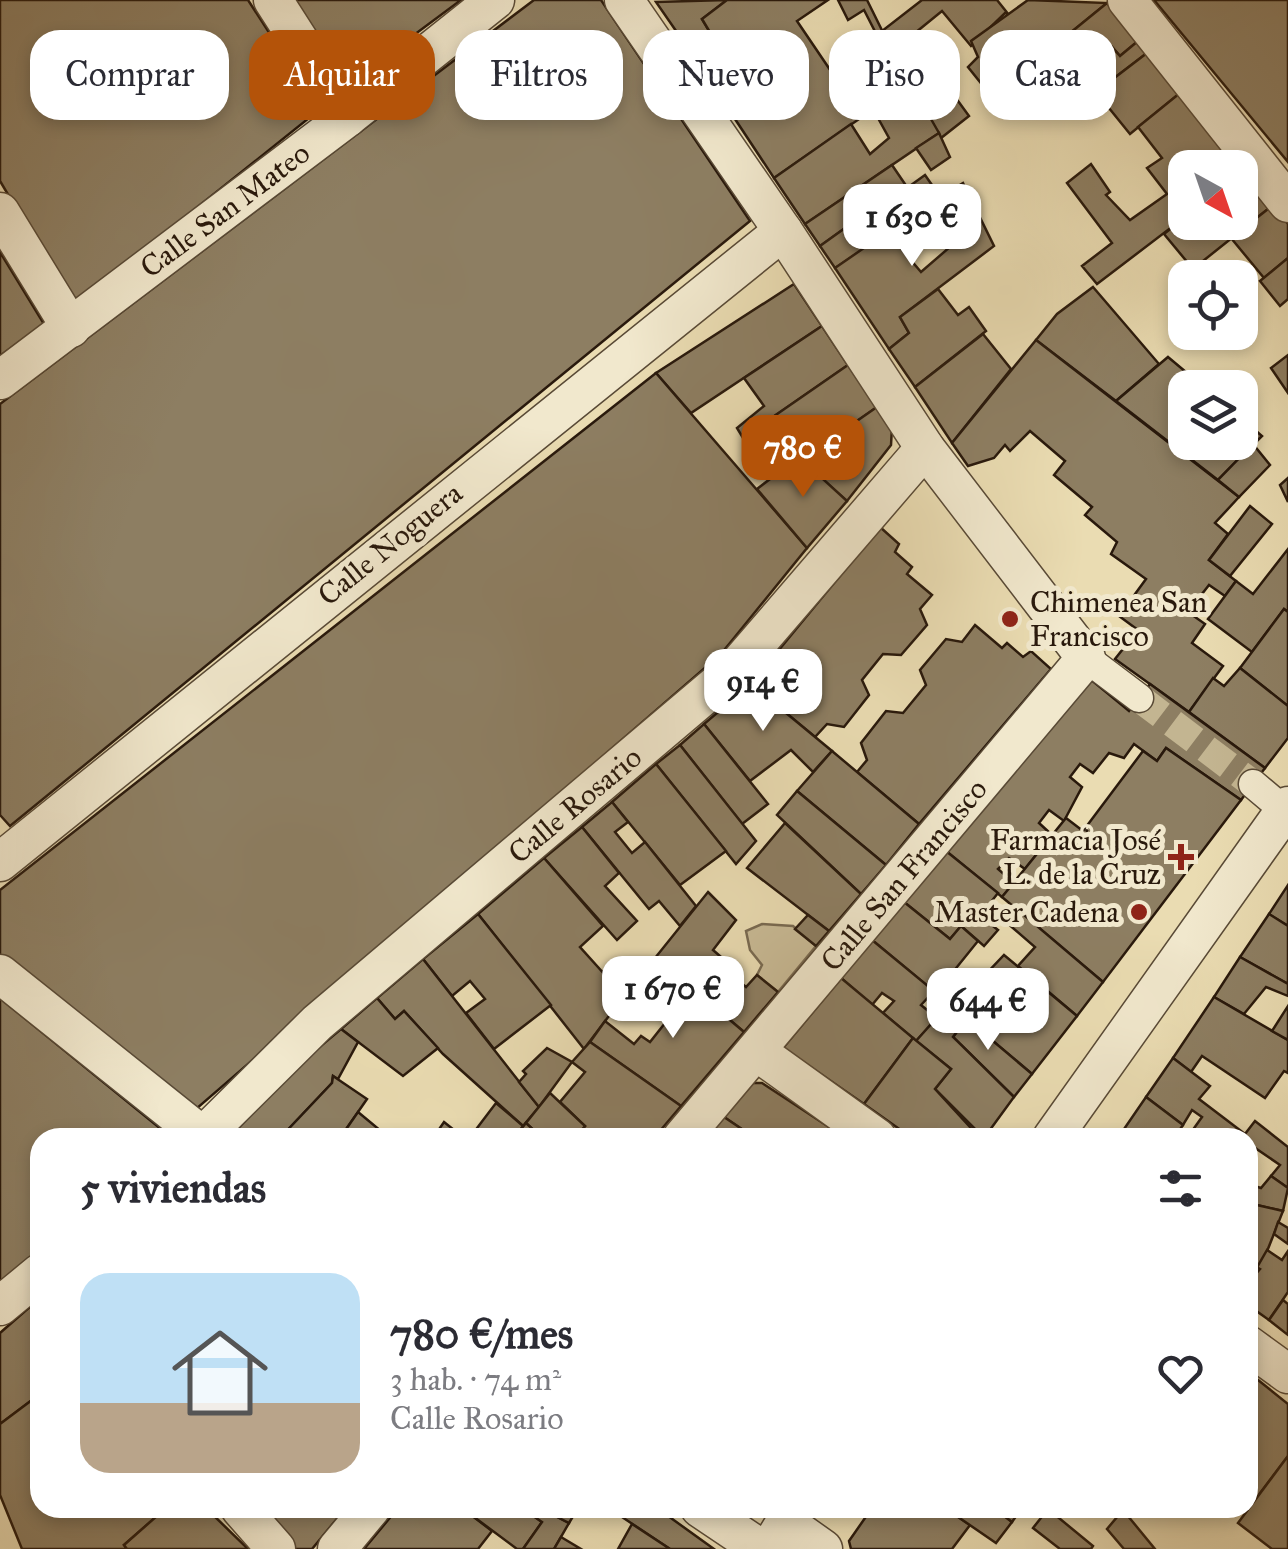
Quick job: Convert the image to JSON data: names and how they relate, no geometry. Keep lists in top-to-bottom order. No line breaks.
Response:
{"streets":{"street":["Calle San Mateo","Calle Noguera","Calle Rosario","Calle San Francisco"]},"places":{"other":["Chimenea San Francisco","Master Cadena"],"health":["Farmacia José L. de la Cruz"]},"north":"bottom right","page":{"chip":["Comprar","Alquilar","Filtros","Nuevo","Piso","Casa"],"price":["1 630 €","780 €","914 €","1 670 €","644 €"],"heading":"5 viviendas","list":[{"name":"780 €/mes","note":"3 hab. · 74 m² · Calle Rosario"}]}}
